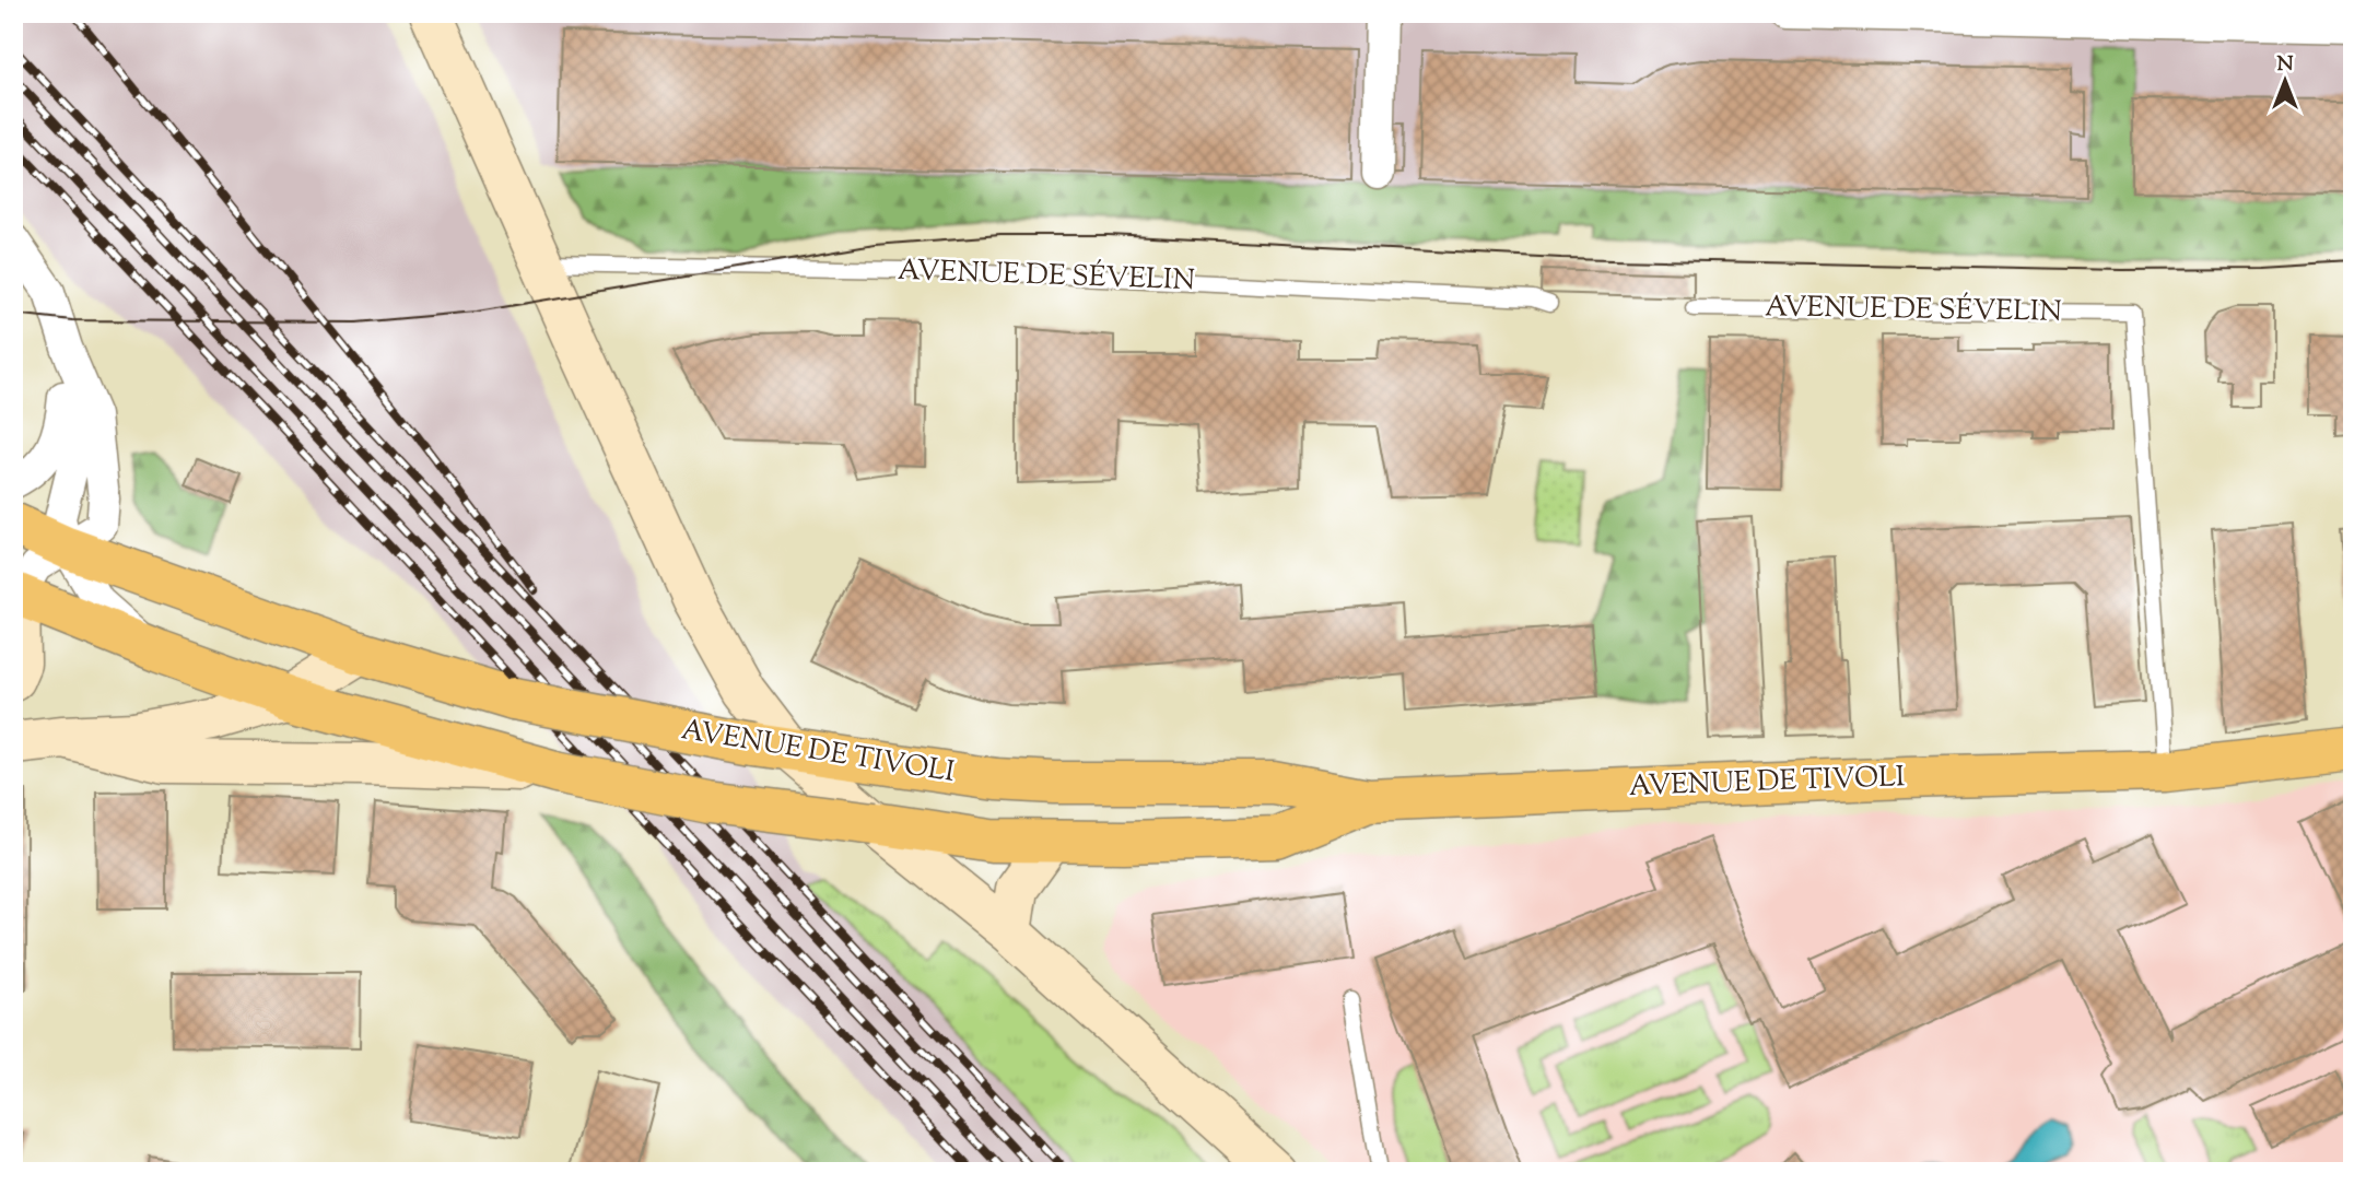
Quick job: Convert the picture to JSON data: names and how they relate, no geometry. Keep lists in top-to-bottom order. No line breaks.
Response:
{"streets":{"main road":["AVENUE DE TIVOLI"],"lane":["AVENUE DE SÉVELIN"]},"crossings":[["AVENUE DE SÉVELIN","AVENUE DE TIVOLI"]],"north":"top"}
